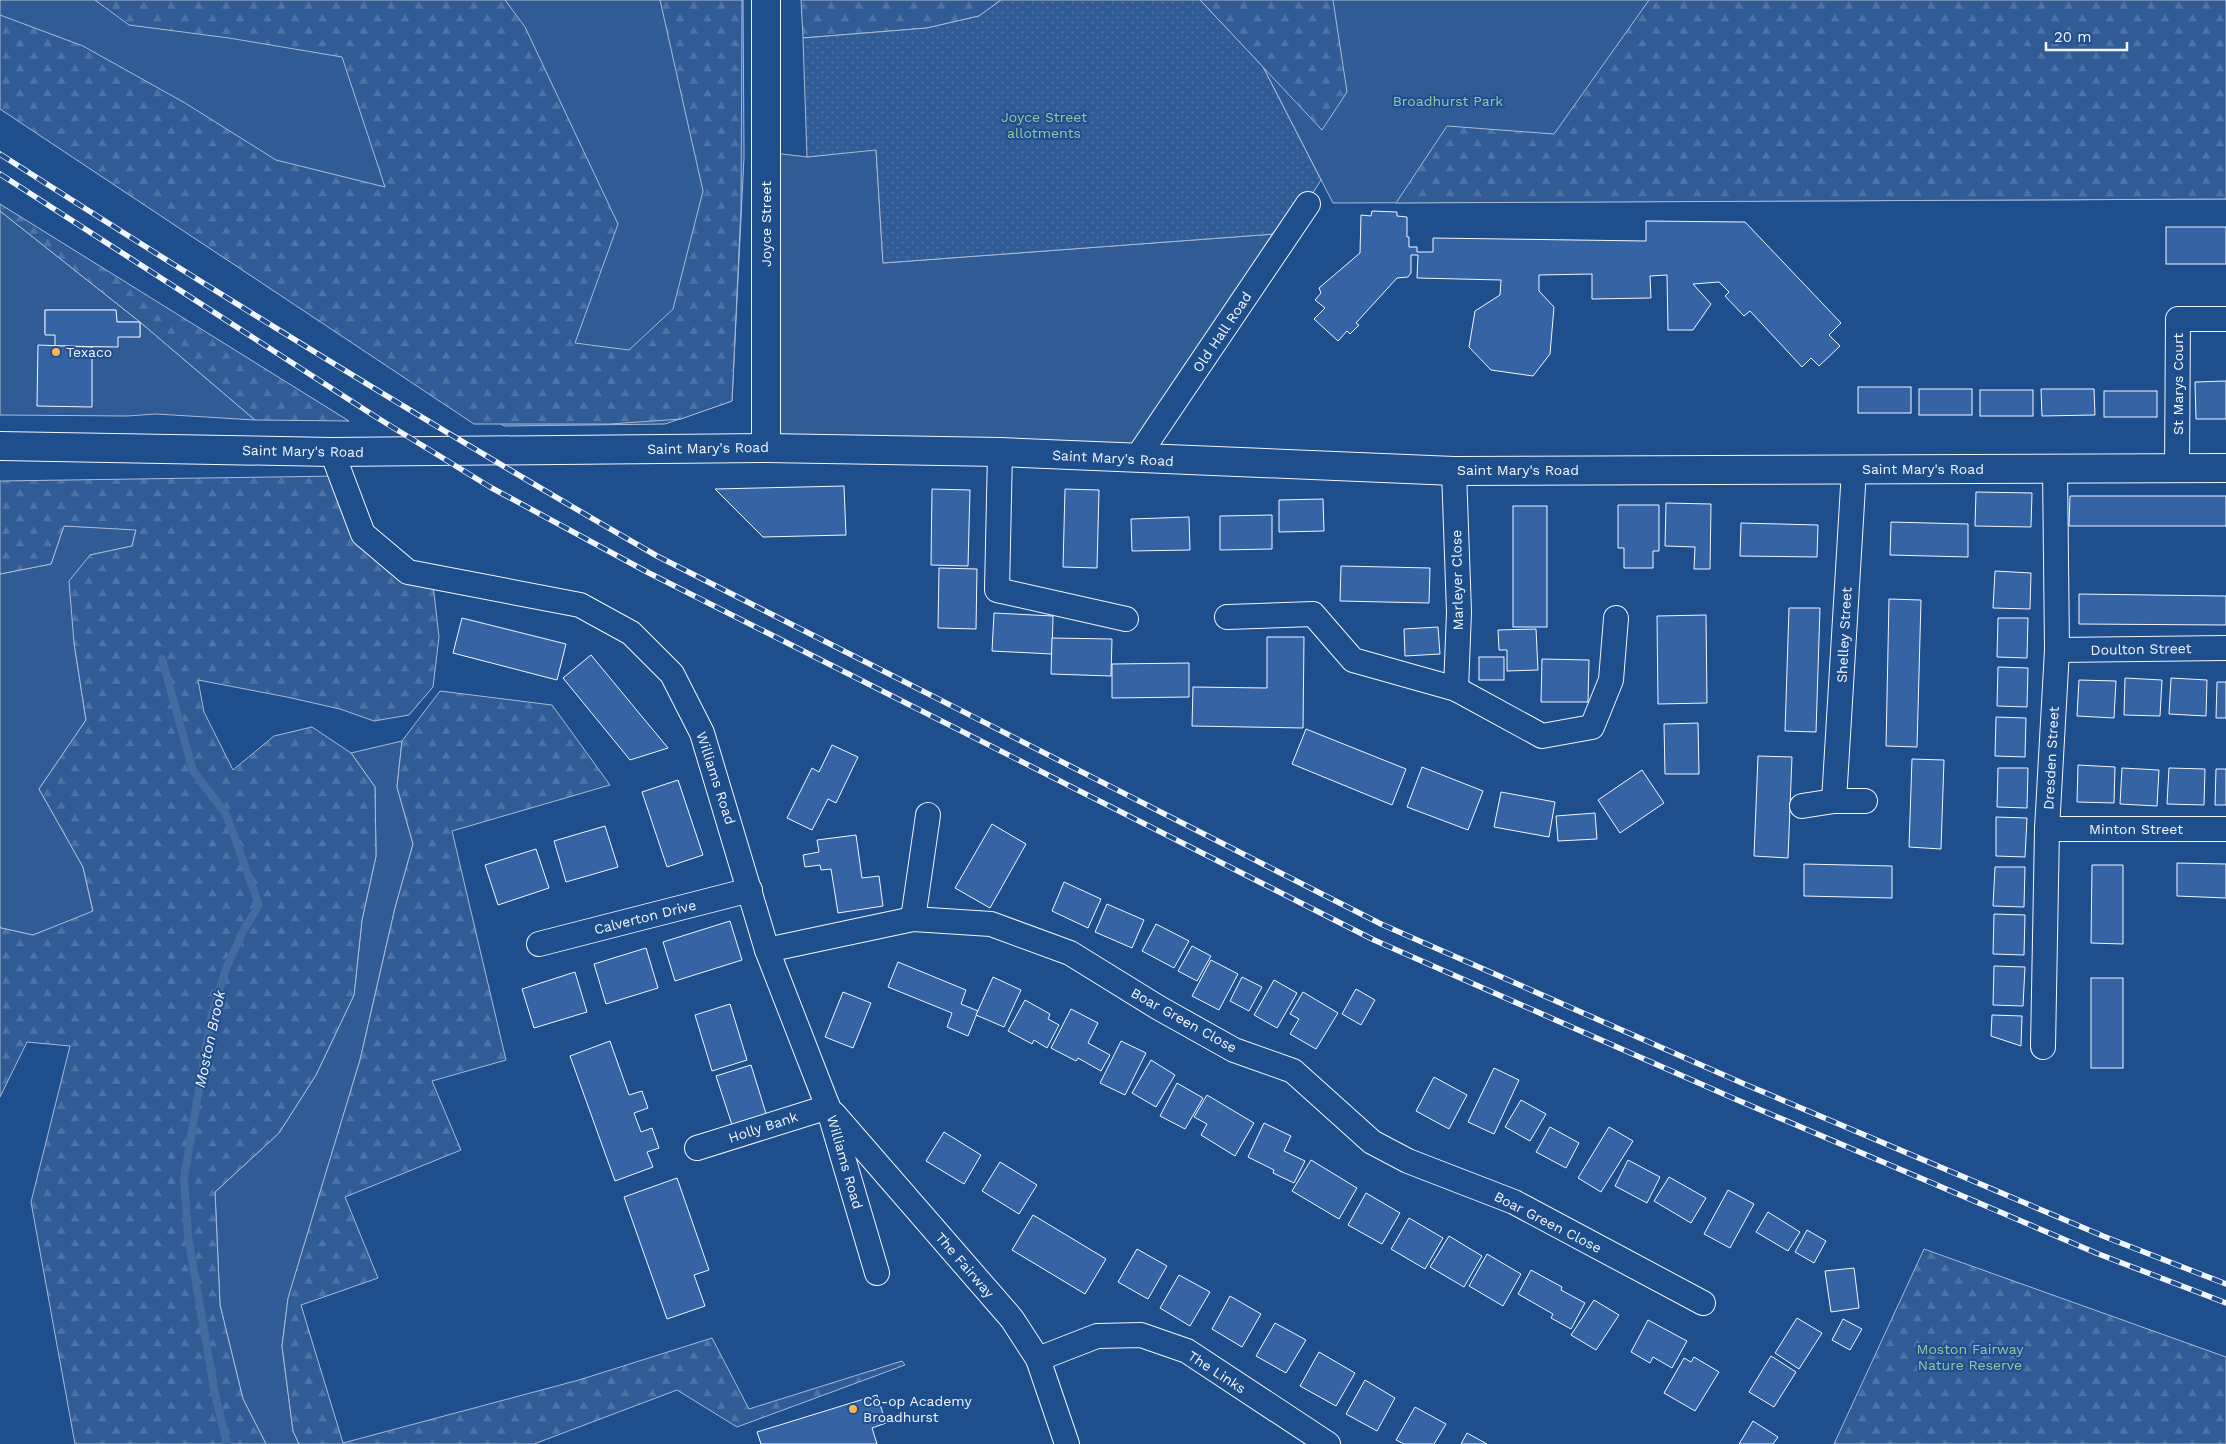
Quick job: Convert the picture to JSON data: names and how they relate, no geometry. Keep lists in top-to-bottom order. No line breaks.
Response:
{"streets":{"street":["Joyce Street","Old Hall Road","St Marys Court","Saint Mary's Road","Marleyer Close","Shelley Street","Doulton Street","Dresden Street","Williams Road","Minton Street","Calverton Drive","Boar Green Close","Holly Bank","The Fairway","The Links"]},"crossings":[["Joyce Street","Saint Mary's Road"],["Old Hall Road","Saint Mary's Road"],["St Marys Court","Saint Mary's Road"],["Saint Mary's Road","Marleyer Close"],["Saint Mary's Road","Shelley Street"],["Saint Mary's Road","Dresden Street"],["Saint Mary's Road","Williams Road"],["Doulton Street","Dresden Street"],["Dresden Street","Minton Street"],["Williams Road","Calverton Drive"],["Williams Road","Boar Green Close"],["Williams Road","Holly Bank"],["Williams Road","The Fairway"],["Holly Bank","The Fairway"],["The Fairway","The Links"]],"water":["Moston Brook"],"parks":["Broadhurst Park","Joyce Street allotments","Moston Fairway Nature Reserve"],"places":["Texaco","Co-op Academy Broadhurst"],"scale_bar":"20 m"}
